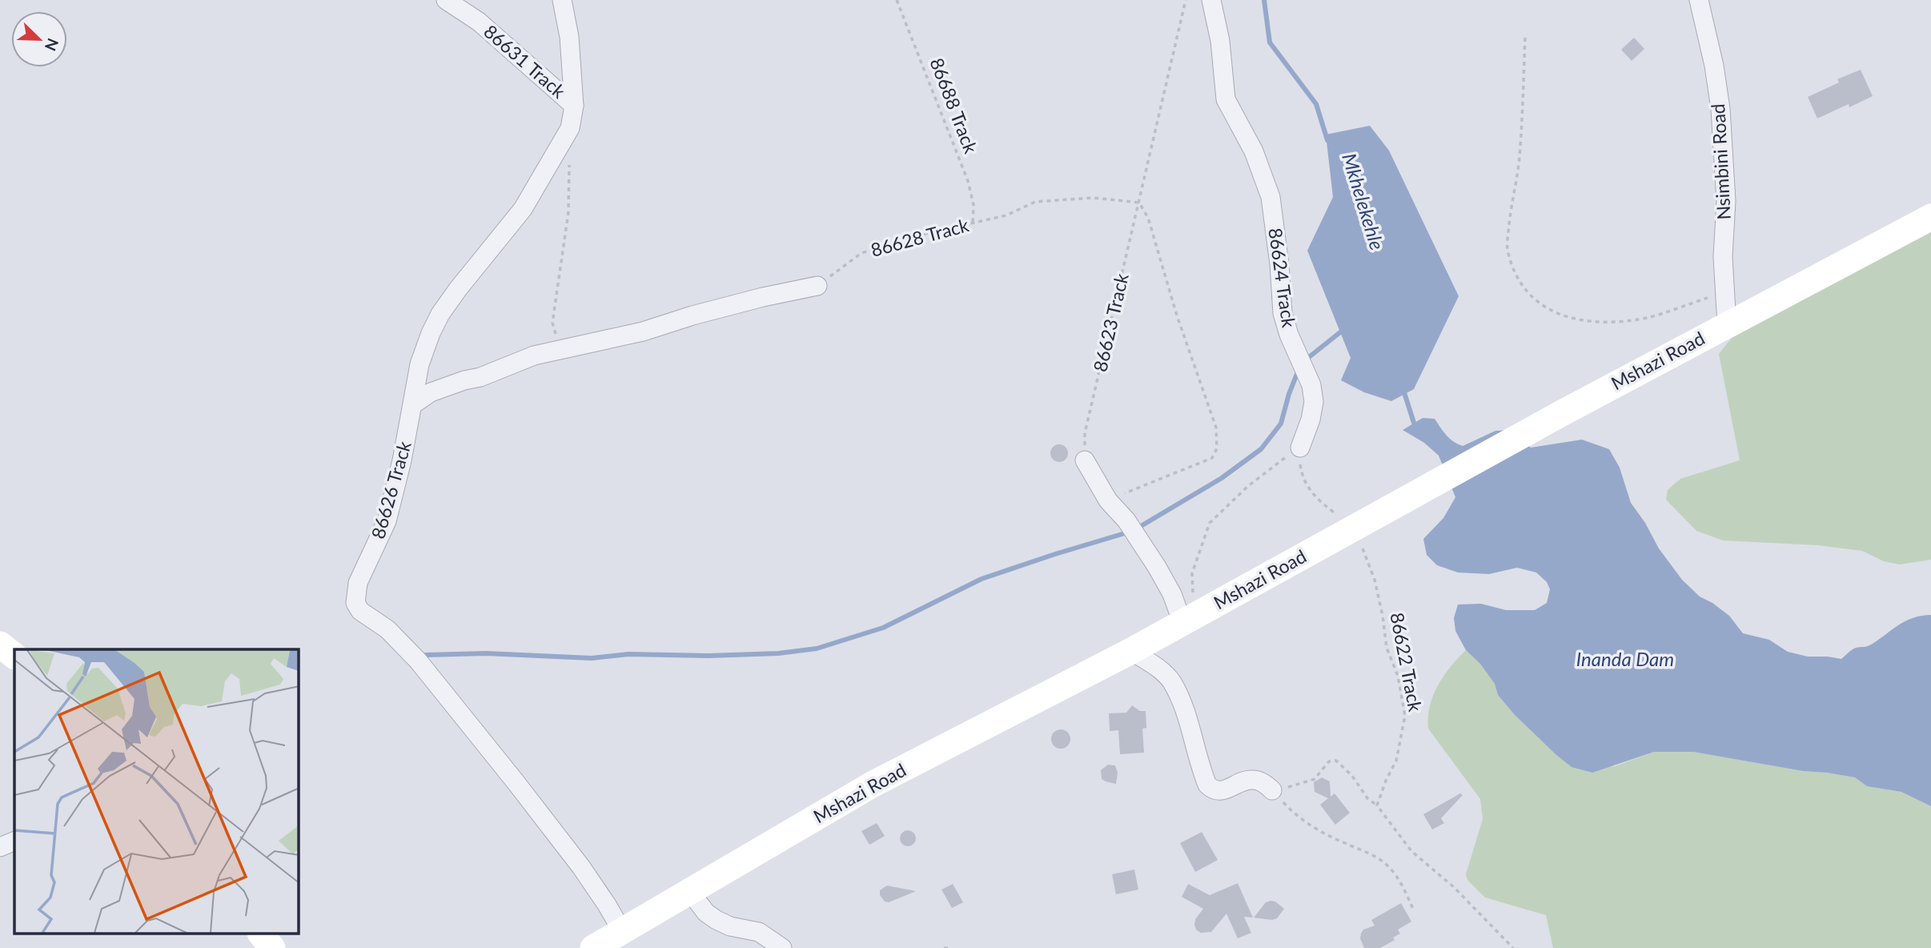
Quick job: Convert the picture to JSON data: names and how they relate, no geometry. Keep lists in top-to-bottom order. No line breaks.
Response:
{"streets":{"street":["86631 Track","Nsimbini Road","86624 Track","Mshazi Road","86626 Track"],"path":["86688 Track","86628 Track","86623 Track","86622 Track"]},"crossings":[["86631 Track","86626 Track"],["86688 Track","86628 Track"],["Nsimbini Road","Mshazi Road"],["86628 Track","86623 Track"],["Mshazi Road","86626 Track"],["Mshazi Road","86622 Track"]],"water":["Mkhelekehle","Inanda Dam"],"north":"bottom right"}
